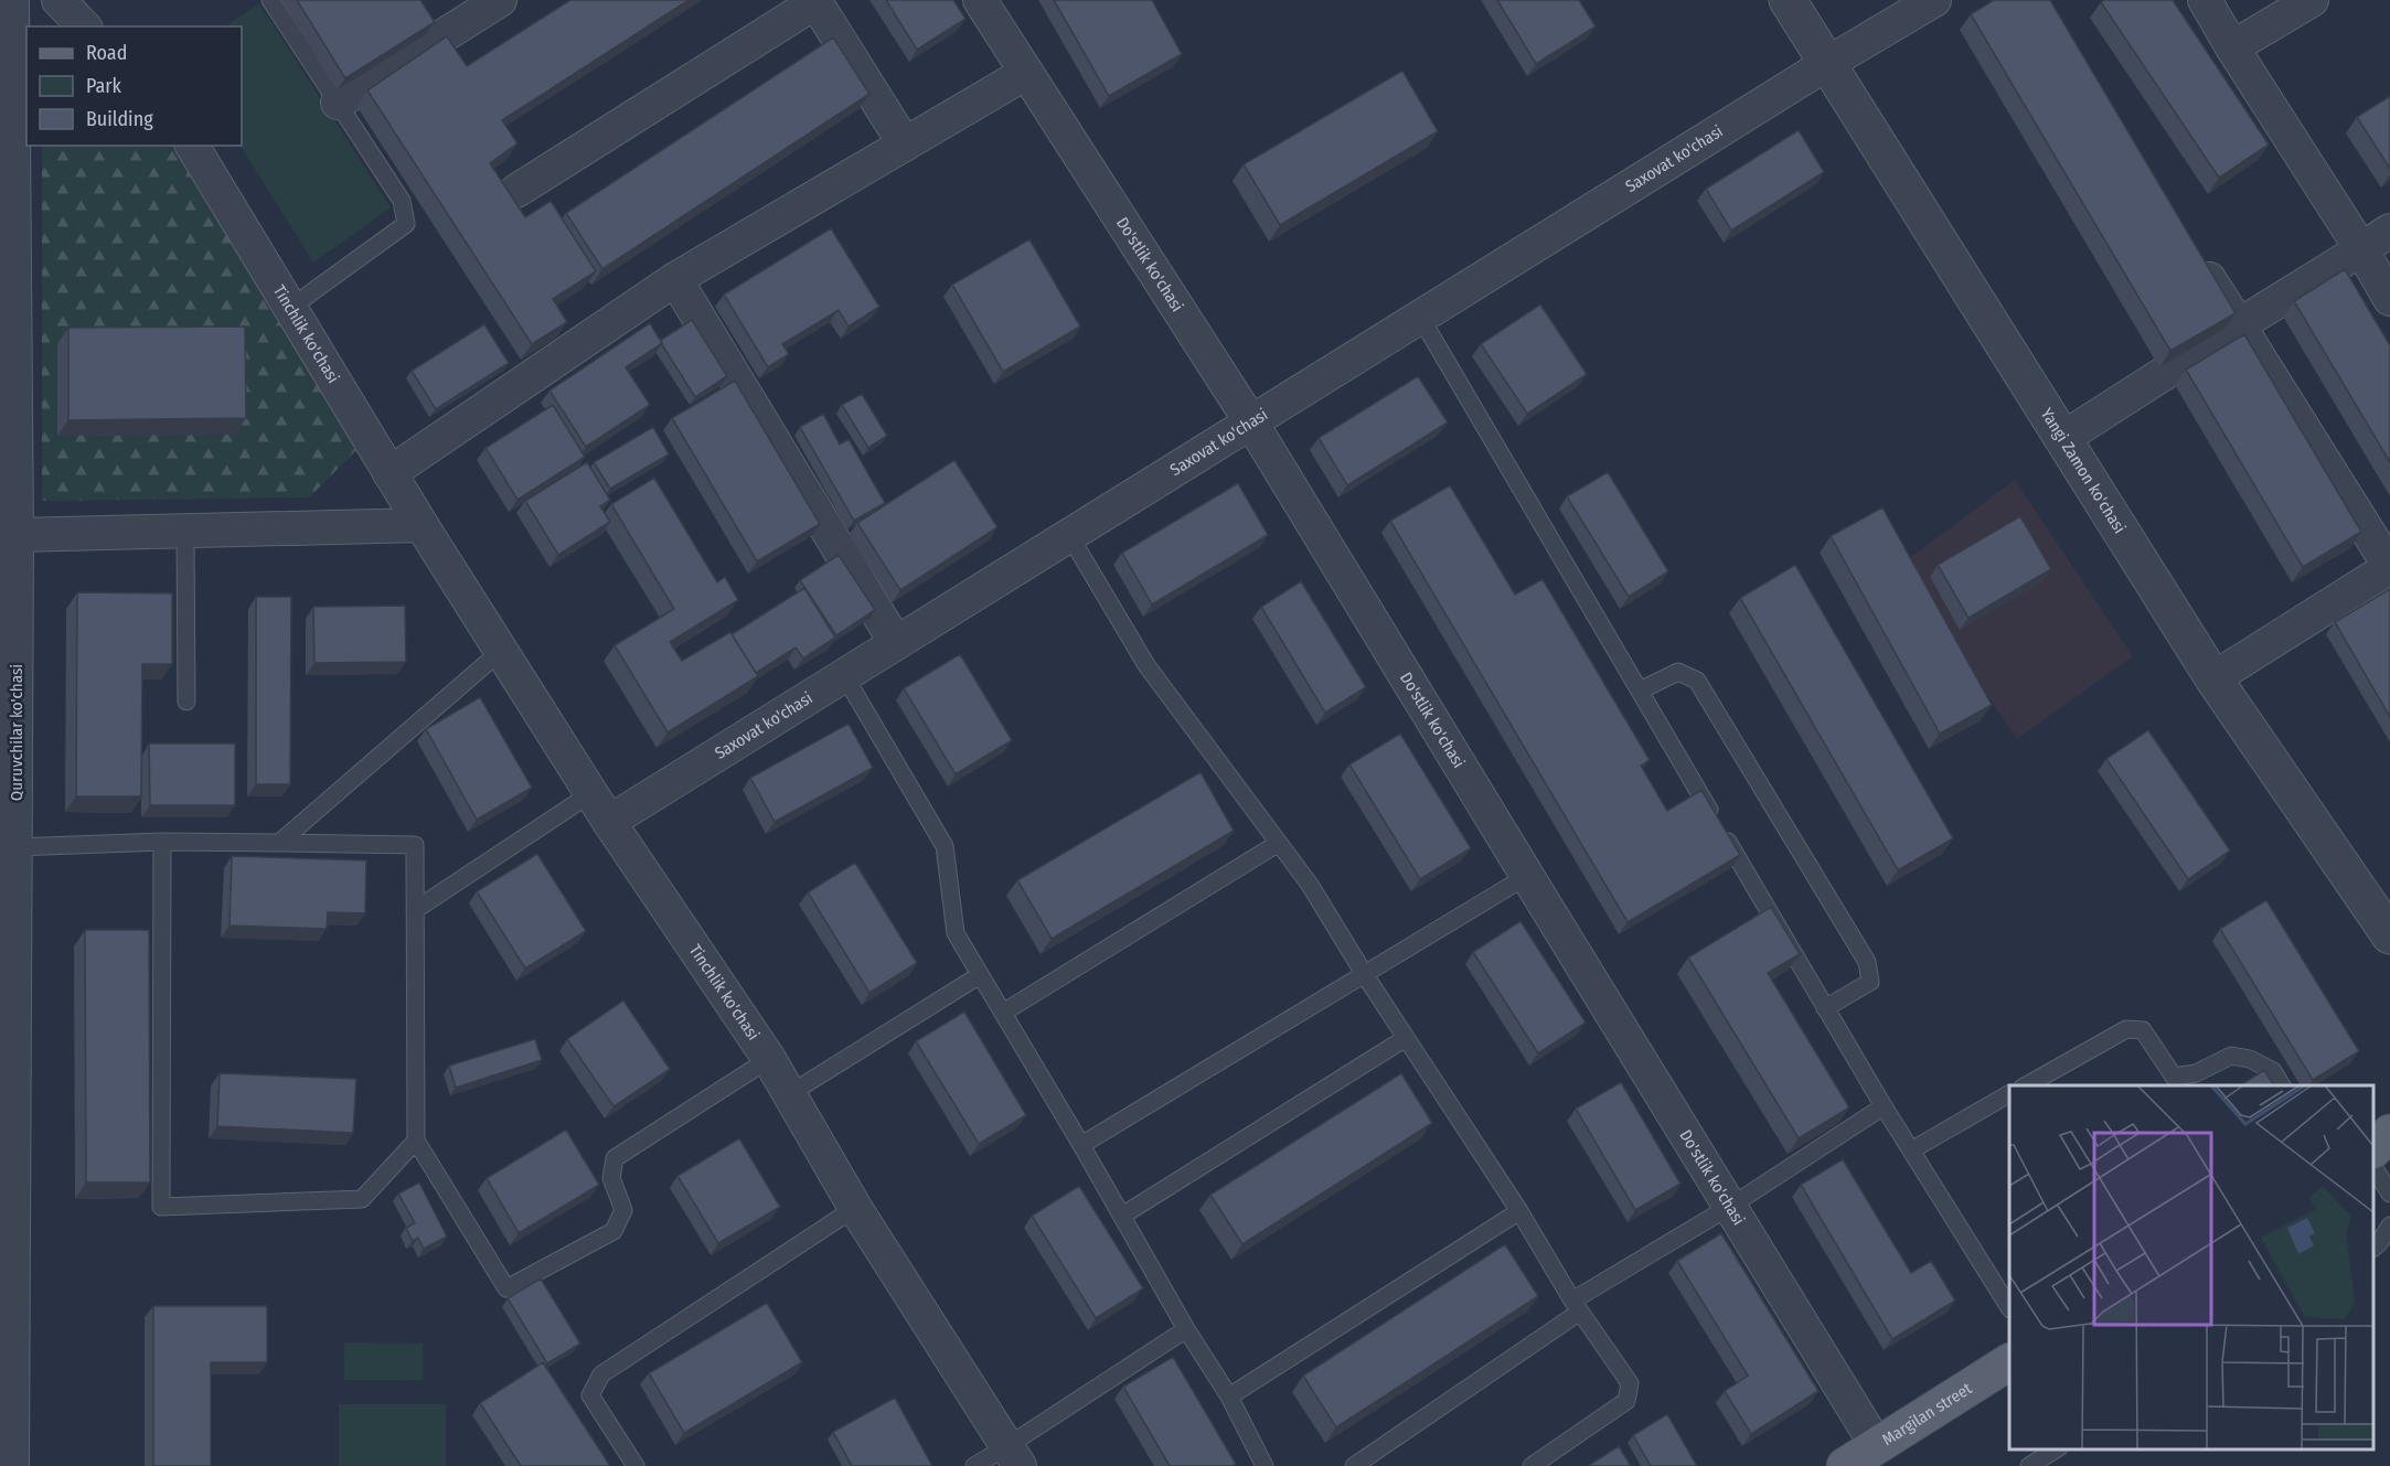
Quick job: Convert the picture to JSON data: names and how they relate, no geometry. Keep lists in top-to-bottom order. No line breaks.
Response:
{"streets":{"main road":["Margilan street"],"street":["Saxovat ko'chasi","Do'stlik ko'chasi","Tinchlik ko'chasi","Yangi Zamon ko'chasi","Quruvchilar ko'chasi"]},"crossings":[["Saxovat ko'chasi","Do'stlik ko'chasi"],["Saxovat ko'chasi","Tinchlik ko'chasi"],["Saxovat ko'chasi","Yangi Zamon ko'chasi"],["Do'stlik ko'chasi","Margilan street"]],"legend":["Road","Park","Building"]}
